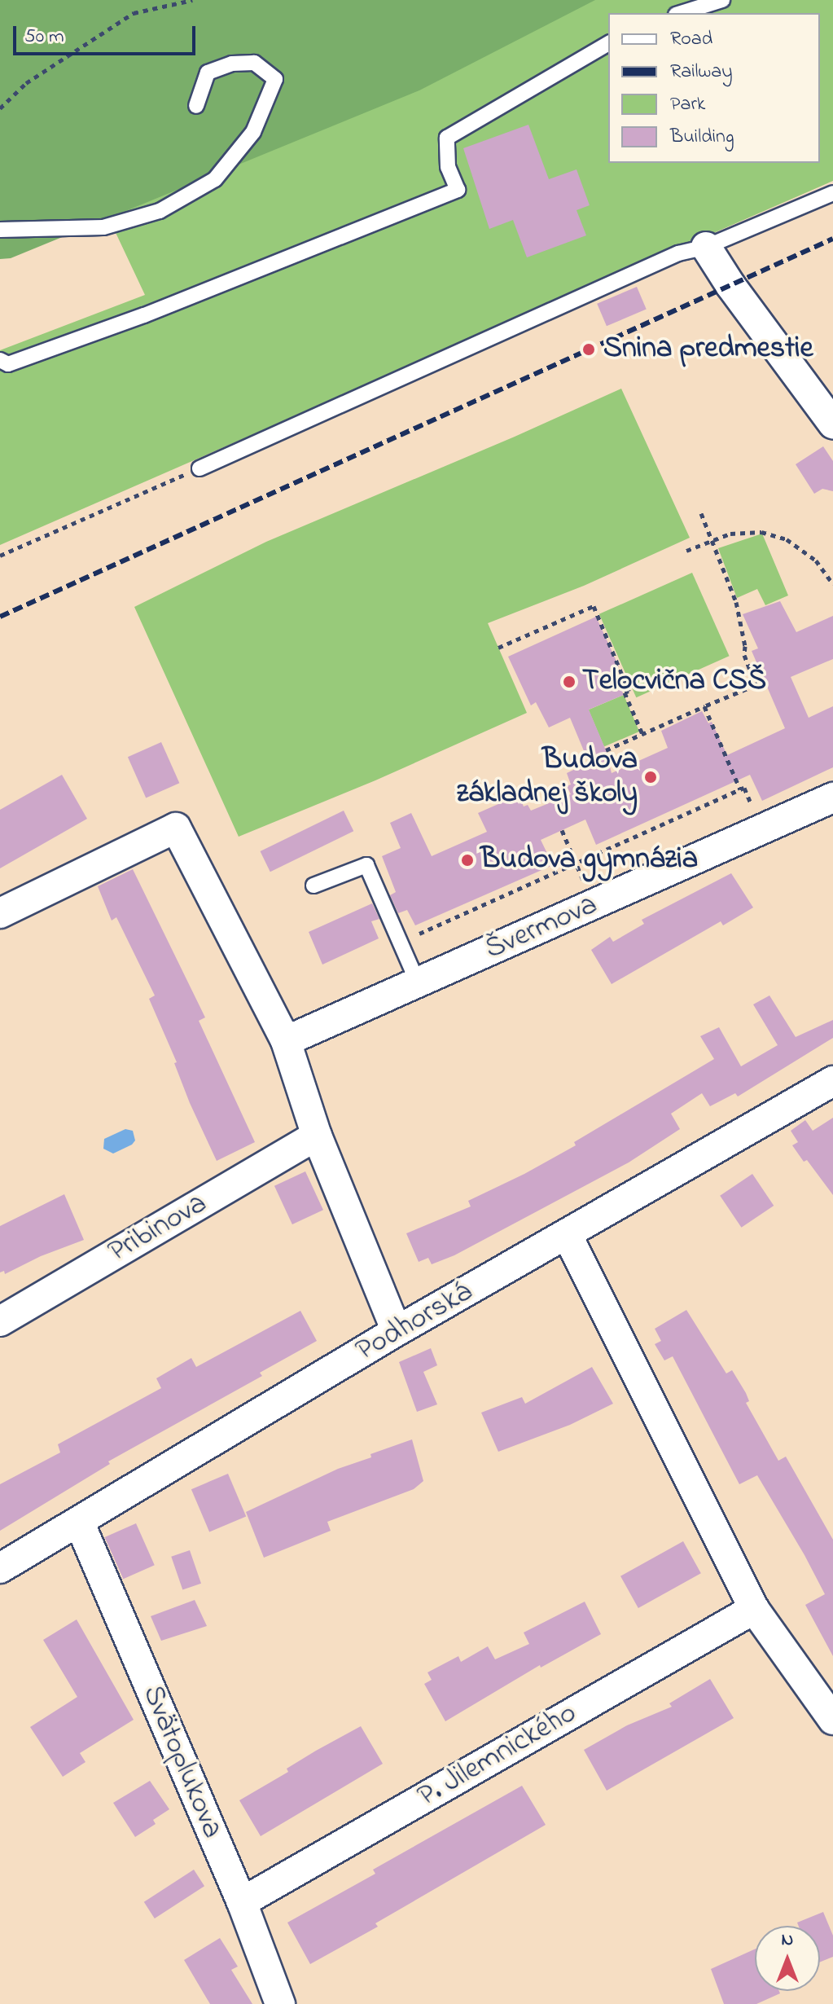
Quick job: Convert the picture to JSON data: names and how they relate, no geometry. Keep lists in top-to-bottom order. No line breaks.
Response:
{"streets":{"street":["Švermova","Pribinova","Podhorská","P. Jilemnického","Svätoplukova"]},"crossings":[["Podhorská","Svätoplukova"],["P. Jilemnického","Svätoplukova"]],"places":["Snina predmestie","Telocvična CSŠ","Budova základnej školy","Budova gymnázia"],"legend":["Road","Railway","Park","Building"],"scale_bar":"50 m","north":"top"}
